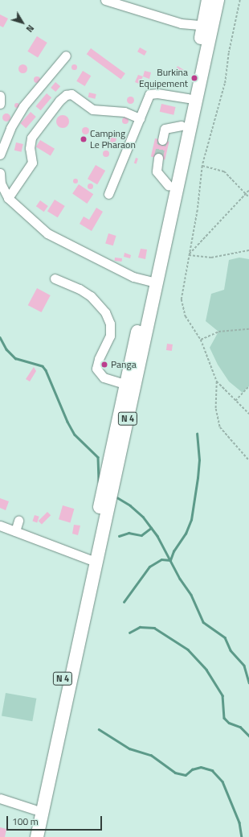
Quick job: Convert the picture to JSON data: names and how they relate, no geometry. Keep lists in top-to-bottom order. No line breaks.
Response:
{"streets":{"highway":["N 4"]},"places":["Burkina Equipement","Camping Le Pharaon","Panga"],"scale_bar":"100 m","north":"bottom right"}
